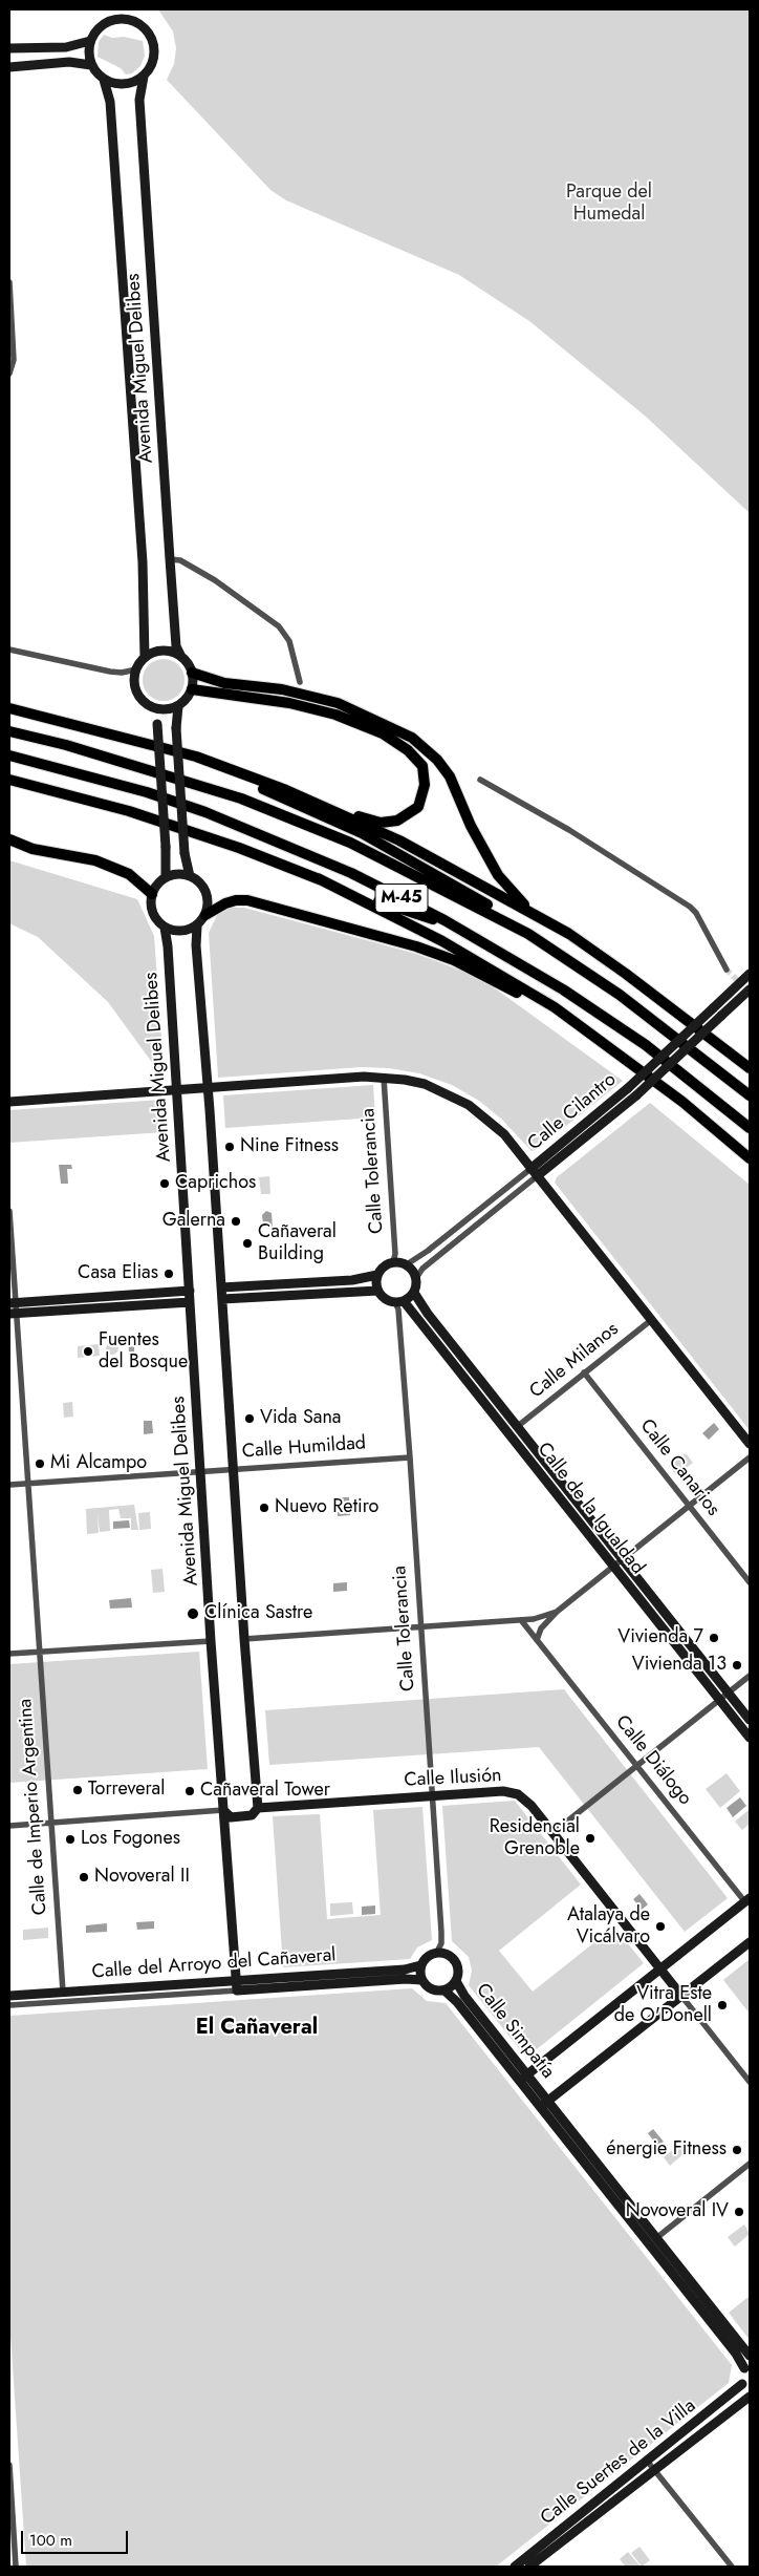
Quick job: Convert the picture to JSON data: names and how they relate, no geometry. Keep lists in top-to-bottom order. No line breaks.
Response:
{"streets":{"highway":["M-45"],"main road":["Avenida Miguel Delibes","Calle Cilantro","Calle de la Igualdad","Calle Ilusión","Calle del Arroyo del Cañaveral","Calle Simpatía","Calle Suertes de la Villa"],"street":["Calle Tolerancia","Calle Milanos","Calle Humildad","Calle Canarios","Calle Diálogo","Calle de Imperio Argentina"]},"crossings":[["Avenida Miguel Delibes","Calle Humildad"],["Avenida Miguel Delibes","Calle Ilusión"],["Avenida Miguel Delibes","Calle del Arroyo del Cañaveral"],["Calle Cilantro","Calle Tolerancia"],["Calle Cilantro","Calle de la Igualdad"],["Calle Tolerancia","Calle Humildad"],["Calle Tolerancia","Calle de la Igualdad"],["Calle Tolerancia","Calle Ilusión"],["Calle Tolerancia","Calle del Arroyo del Cañaveral"],["Calle Tolerancia","Calle Simpatía"],["Calle Milanos","Calle Canarios"],["Calle Milanos","Calle de la Igualdad"],["Calle Humildad","Calle de Imperio Argentina"],["Calle de Imperio Argentina","Calle del Arroyo del Cañaveral"],["Calle del Arroyo del Cañaveral","Calle Simpatía"]],"districts":["El Cañaveral"],"parks":["Parque del Humedal"],"places":["Nine Fitness","Caprichos","Galerna","Cañaveral Building","Casa Elias","Fuentes del Bosque","Vida Sana","Mi Alcampo","Nuevo Retiro","Clínica Sastre","Vivienda 7","Vivienda 13","Torreveral","Cañaveral Tower","Residencial Grenoble","Los Fogones","Novoveral II","Atalaya de Vicálvaro","Vitra Este de O'Donell","énergie Fitness","Novoveral IV"],"scale_bar":"100 m"}
